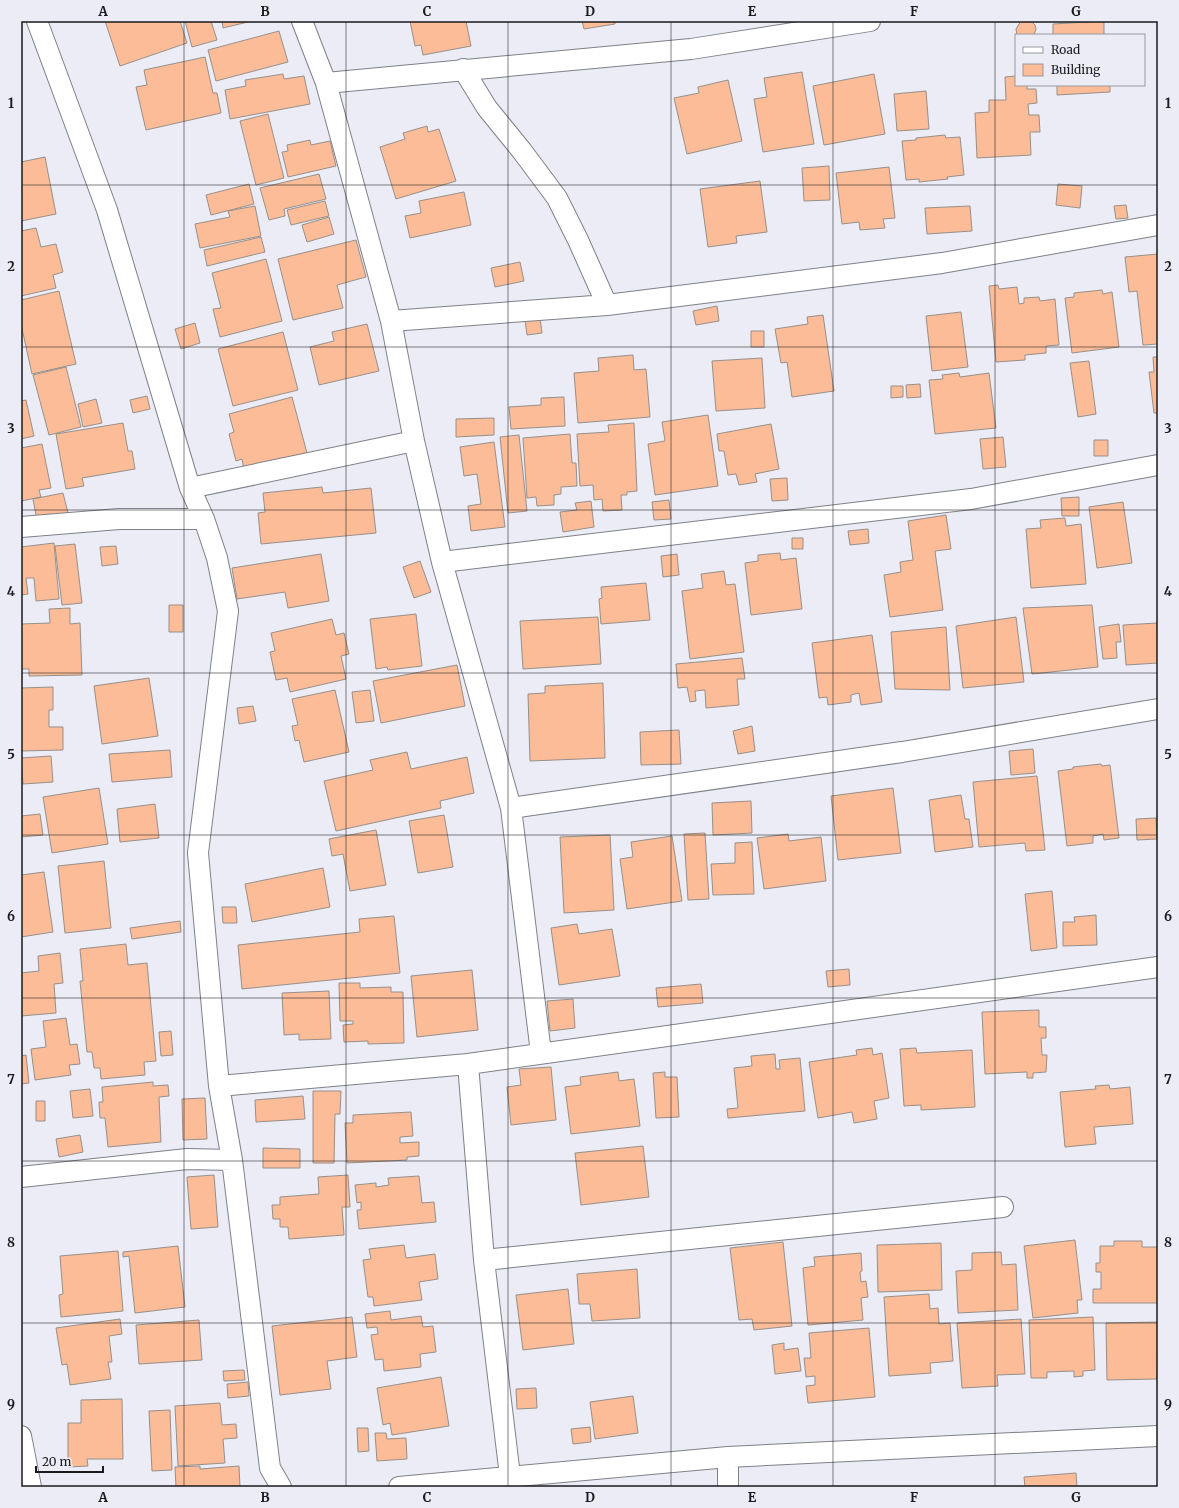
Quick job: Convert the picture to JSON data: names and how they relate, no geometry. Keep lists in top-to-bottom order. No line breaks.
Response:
{"legend":["Road","Building"],"scale_bar":"20 m","grid":{"columns":["A","B","C","D","E","F","G"],"rows":["1","2","3","4","5","6","7","8","9"]}}
